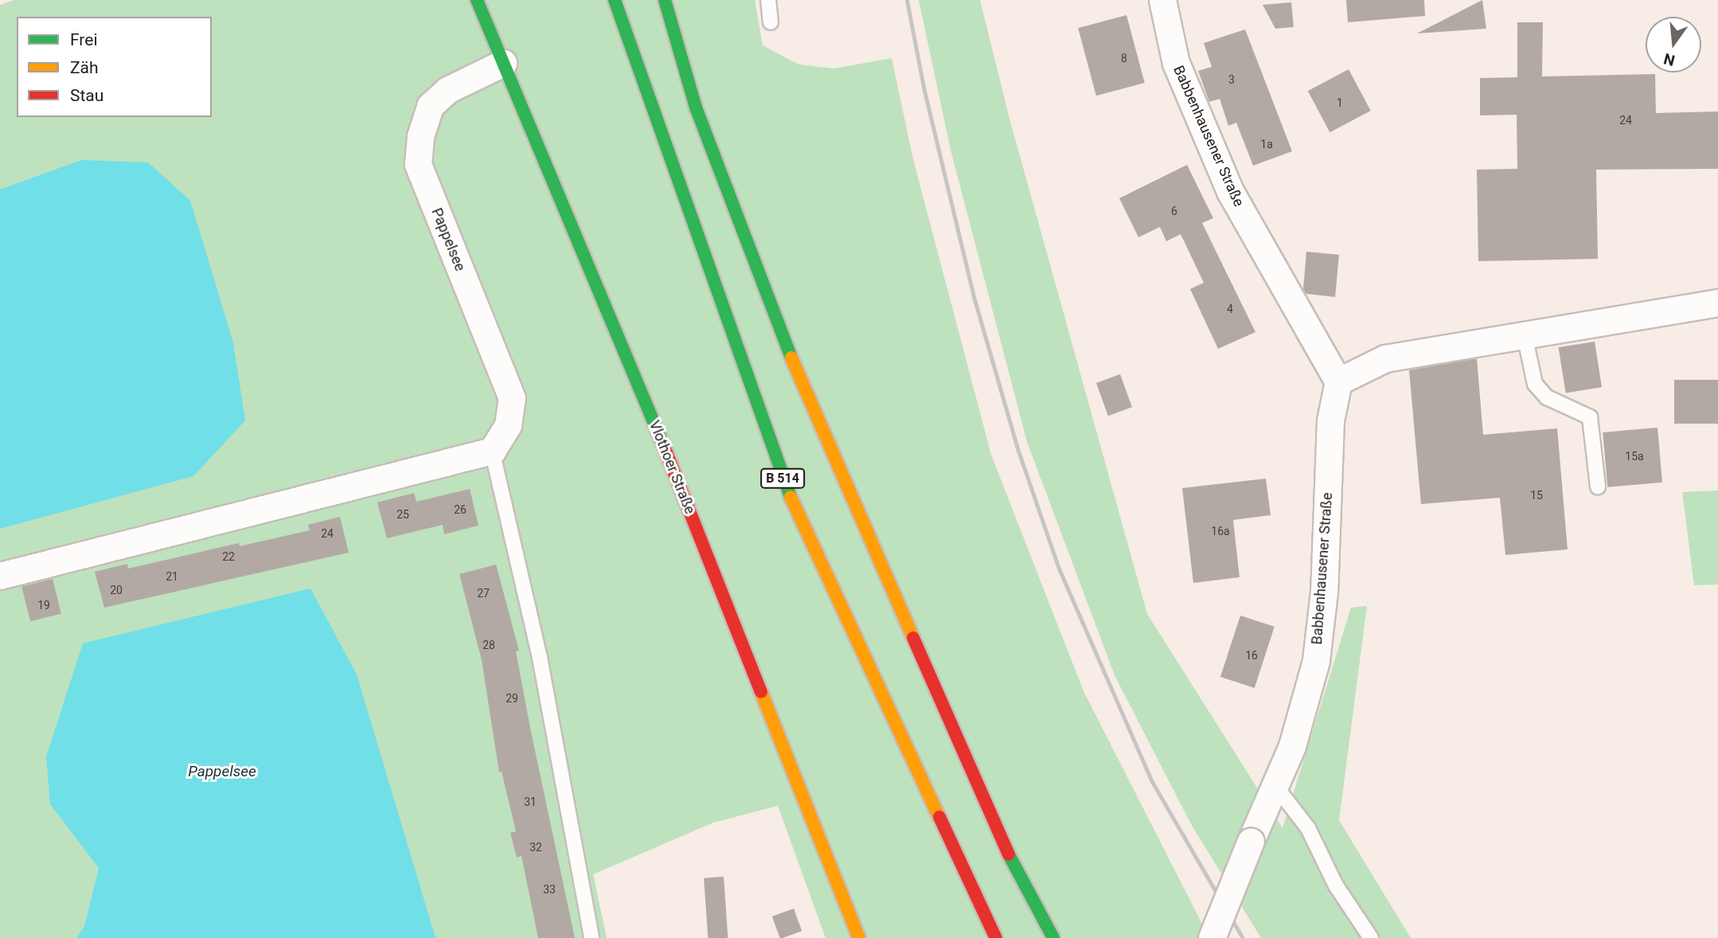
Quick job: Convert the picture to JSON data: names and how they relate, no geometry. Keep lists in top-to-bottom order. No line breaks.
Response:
{"streets":{"main road":["Vlothoer Straße","B 514"],"street":["Babbenhausener Straße","Pappelsee"]},"crossings":[["Pappelsee","Vlothoer Straße"]],"water":["Pappelsee"],"house_numbers":["8","3","1","24","1a","6","4","15a","15","26","25","16a","24","22","21","20","27","19","28","16","29","31","32","33"],"legend":["Frei","Zäh","Stau"],"north":"bottom"}
